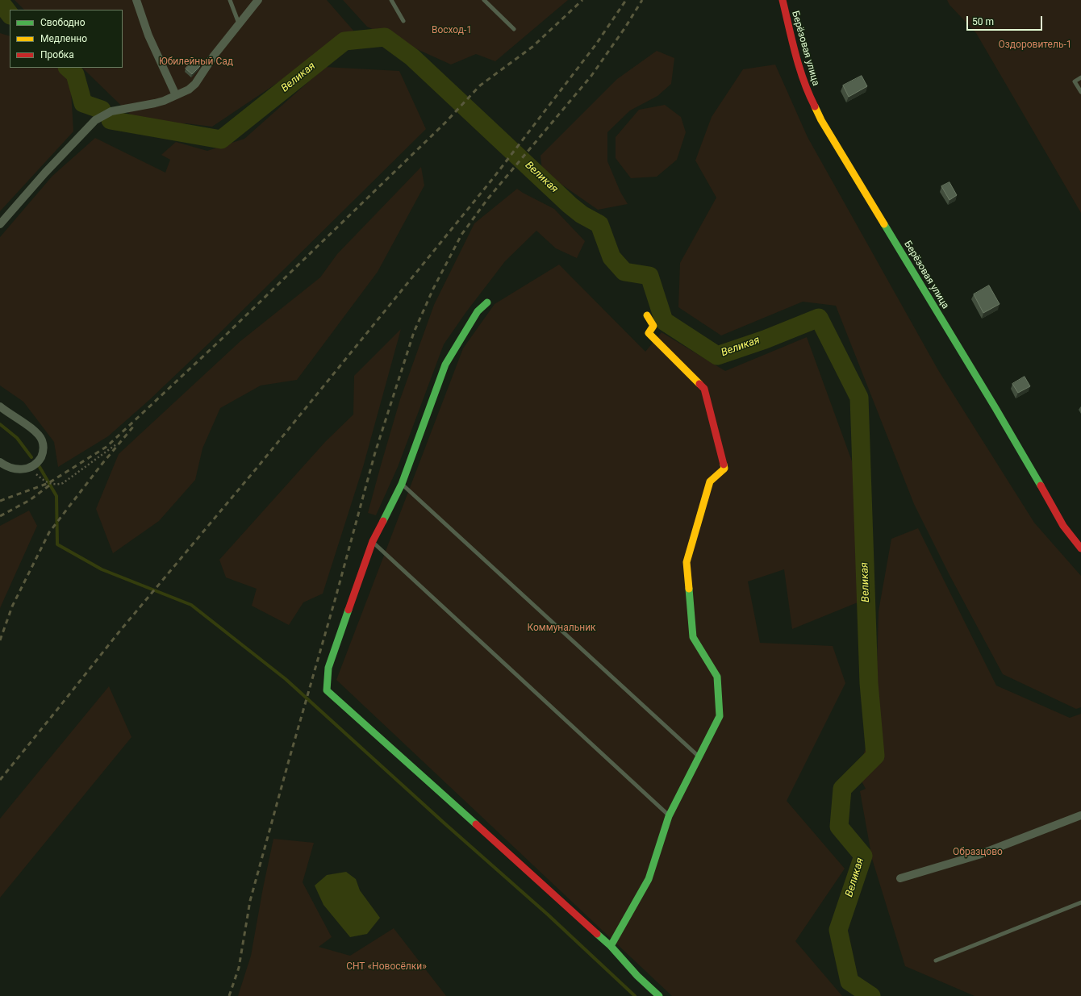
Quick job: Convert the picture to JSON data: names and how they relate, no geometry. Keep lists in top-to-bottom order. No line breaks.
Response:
{"streets":{"street":["Берёзовая улица"]},"water":["Великая"],"parks":["Восход-1","Оздоровитель-1","Юбилейный Сад","Коммунальник","Образцово","СНТ «Новосёлки»"],"legend":["Свободно","Медленно","Пробка"],"scale_bar":"50 m"}
